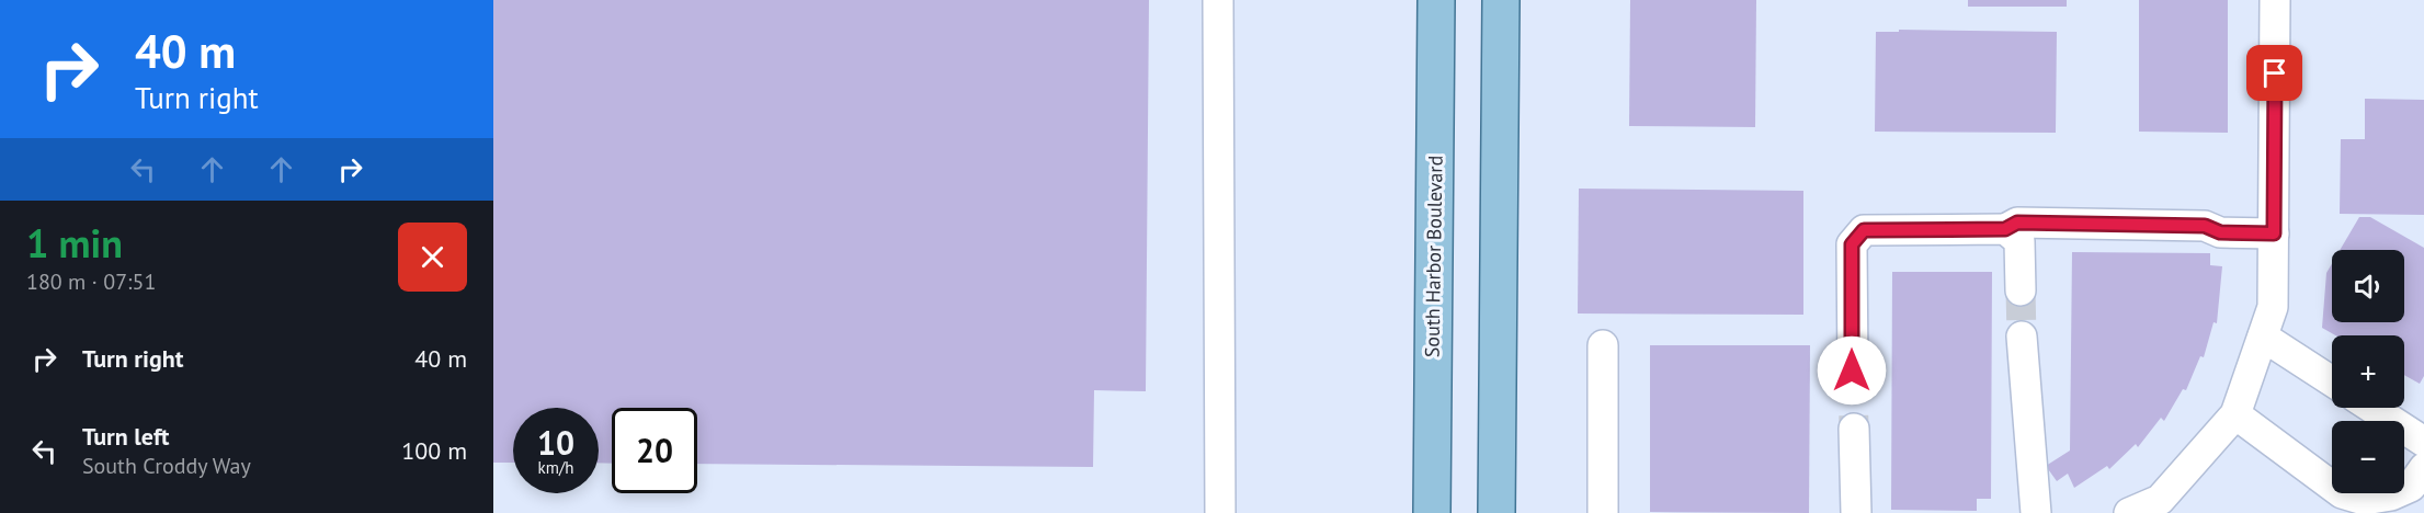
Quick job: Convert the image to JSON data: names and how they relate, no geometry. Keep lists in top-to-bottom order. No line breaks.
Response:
{"streets":{"main road":["South Harbor Boulevard"]},"page":{"turn":["40 m","Turn right"],"heading":["1 min","180 m · 07:51"],"map_buttons":["+","−"],"list":[{"name":"Turn right","value":"40 m"},{"name":"Turn left","note":"South Croddy Way","value":"100 m"}],"speed":"10 km/h","limit":"20"}}
